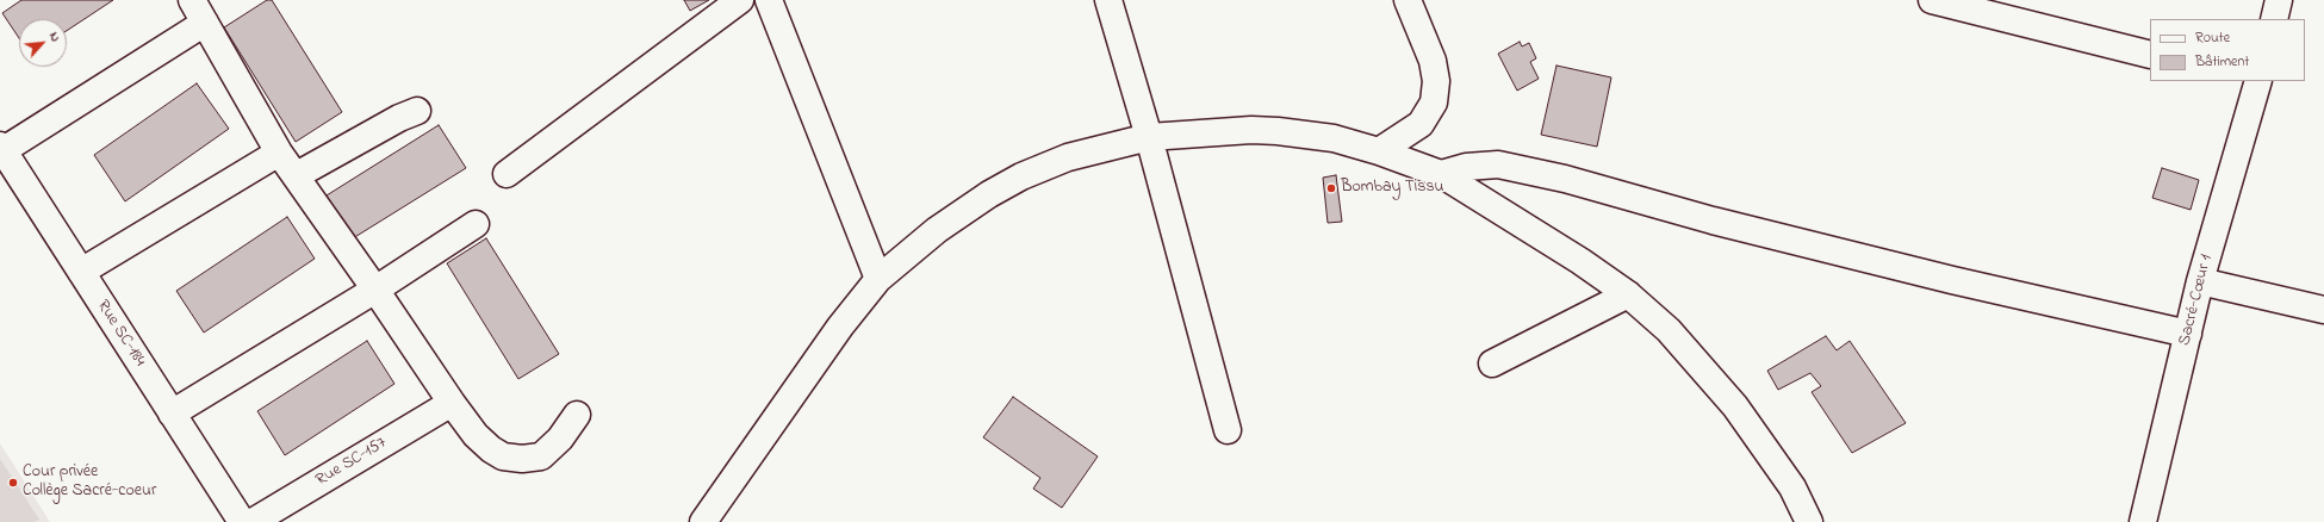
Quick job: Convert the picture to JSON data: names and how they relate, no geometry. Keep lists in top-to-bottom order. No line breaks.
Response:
{"streets":{"street":["Sacré-Cœur 1","Rue SC-184","Rue SC-157"]},"places":["Bombay Tissu","Cour privée Collège Sacré-coeur"],"legend":["Route","Bâtiment"],"north":"top right"}
